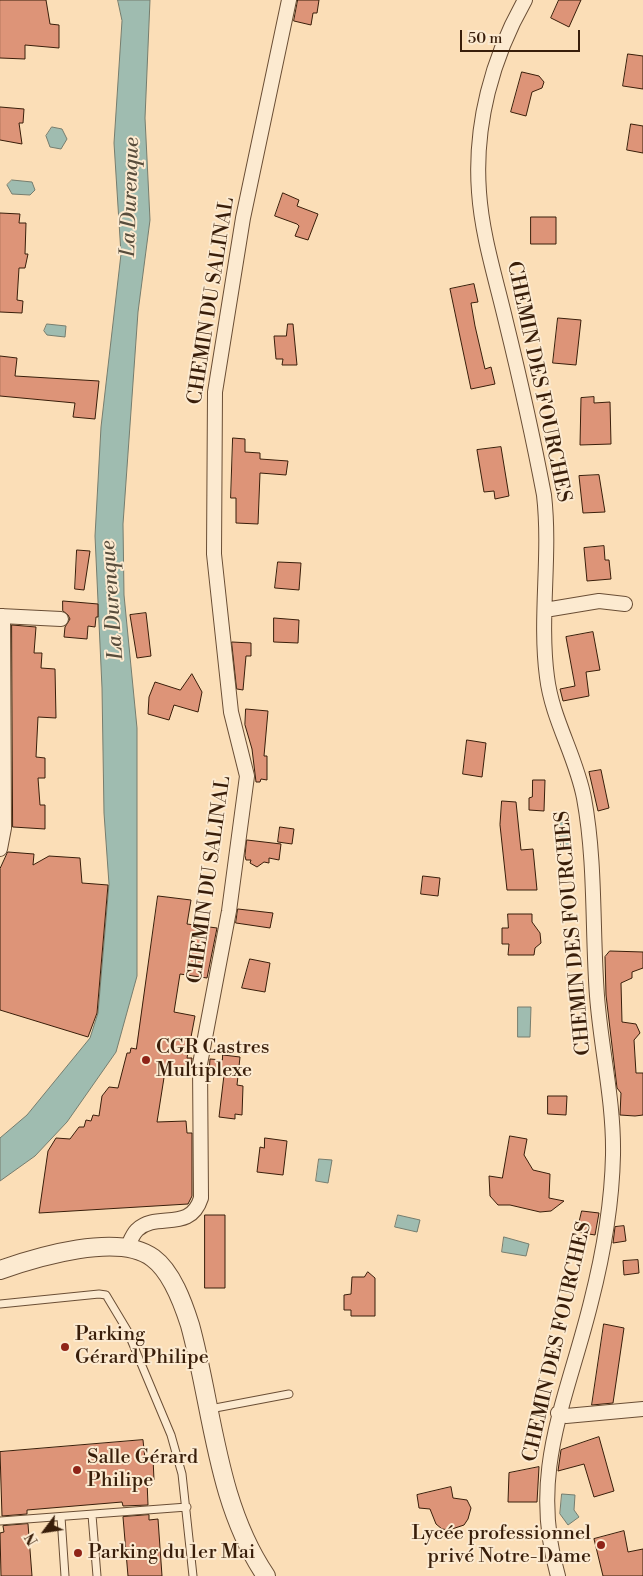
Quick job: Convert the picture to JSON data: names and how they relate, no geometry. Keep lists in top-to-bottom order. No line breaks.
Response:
{"streets":{"street":["CHEMIN DU SALINAL","CHEMIN DES FOURCHES"]},"water":["La Durenque"],"places":["CGR Castres Multiplexe","Parking Gérard Philipe","Salle Gérard Philipe","Lycée professionnel privé Notre-Dame","Parking du 1er Mai"],"scale_bar":"50 m","north":"bottom left"}
